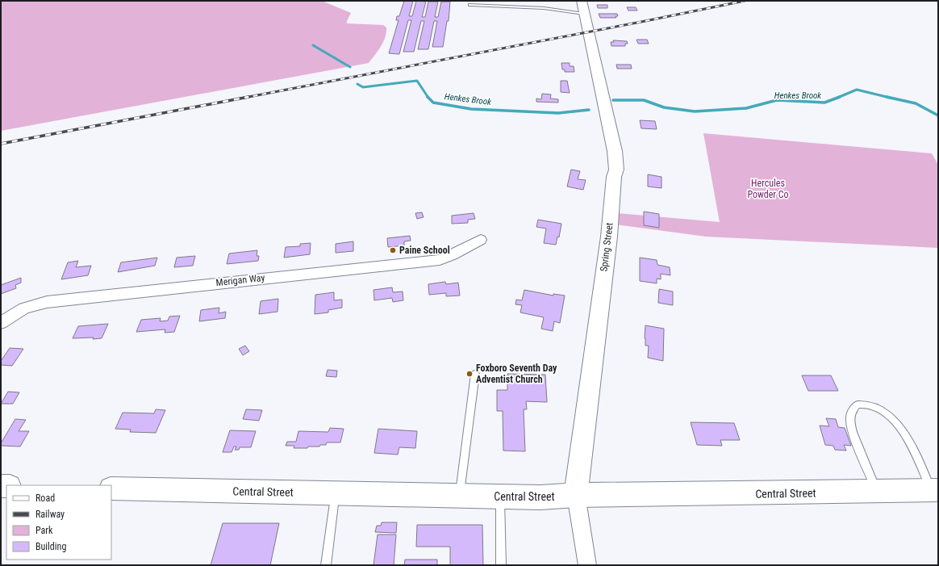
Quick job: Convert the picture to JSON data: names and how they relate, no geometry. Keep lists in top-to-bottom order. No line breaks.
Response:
{"streets":{"street":["Spring Street","Merigan Way","Central Street"]},"crossings":[["Spring Street","Central Street"]],"water":["Henkes Brook"],"parks":["Hercules Powder Co"],"places":["Paine School","Foxboro Seventh Day Adventist Church"],"legend":["Road","Railway","Park","Building"]}
